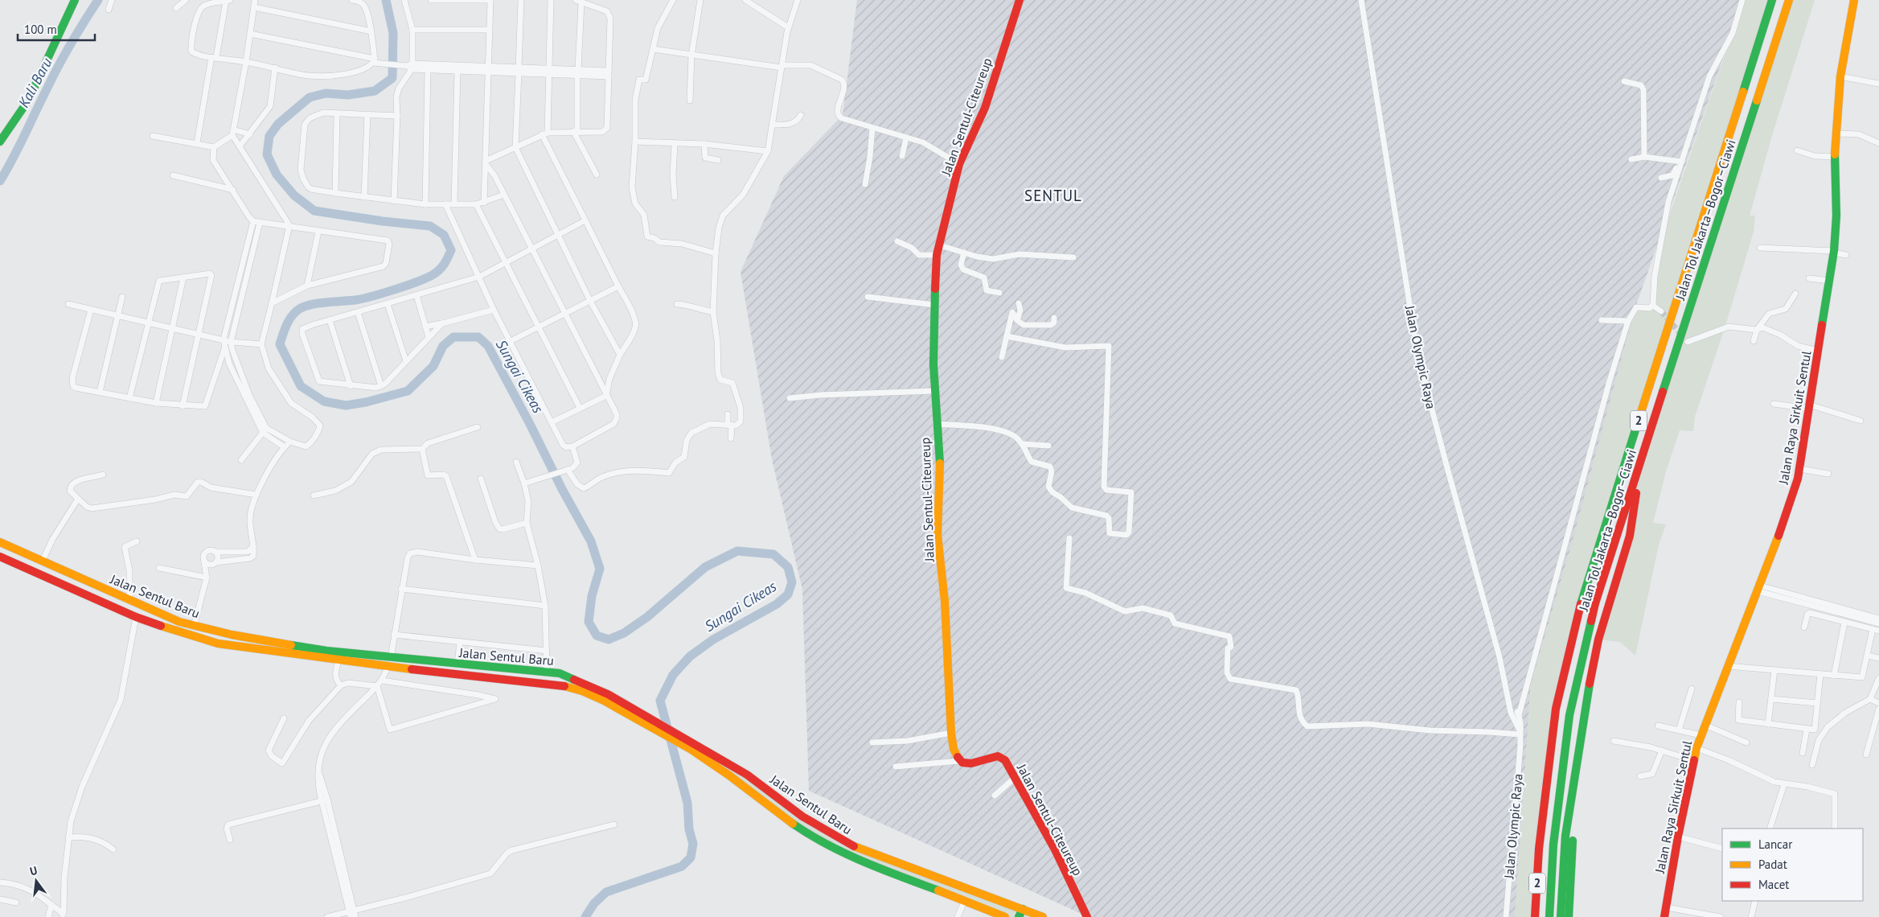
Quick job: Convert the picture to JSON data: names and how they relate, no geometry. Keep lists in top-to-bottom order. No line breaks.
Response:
{"streets":{"main road":["Jalan Sentul-Citeureup","Jalan Tol Jakarta–Bogor–Ciawi","Jalan Raya Sirkuit Sentul","2","Jalan Sentul Baru"],"street":["Jalan Olympic Raya"]},"districts":["SENTUL"],"water":["Kali Baru","Sungai Cikeas"],"legend":["Lancar","Padat","Macet"],"scale_bar":"100 m","north":"top"}
